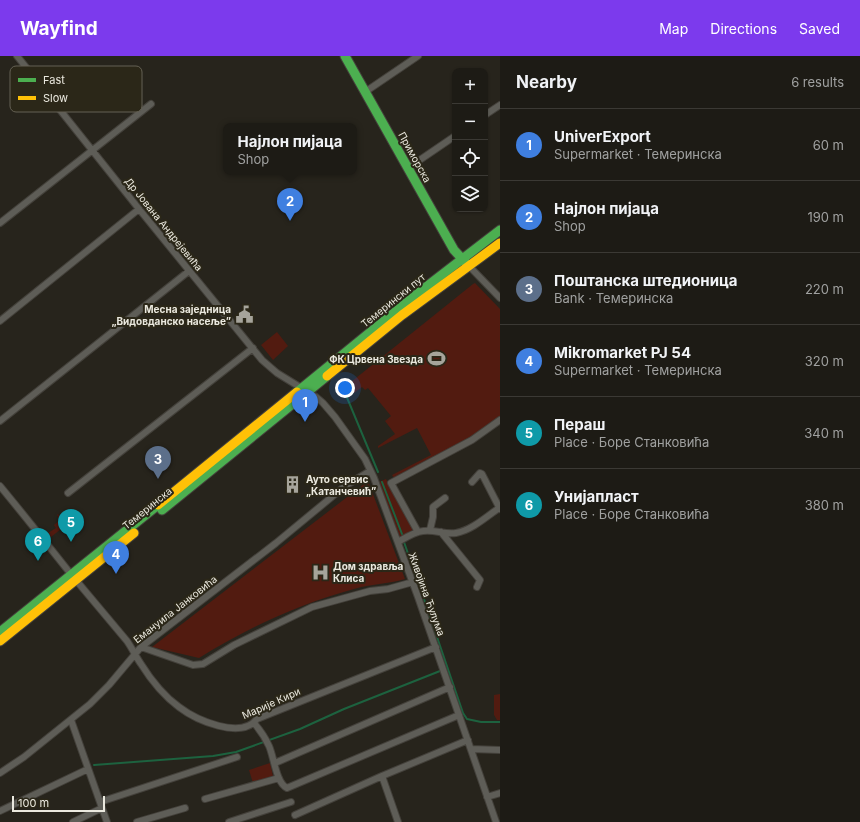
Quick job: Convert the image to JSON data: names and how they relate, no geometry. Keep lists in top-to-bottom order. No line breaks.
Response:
{"streets":{"main road":["Приморска","Темерински пут","Темеринска"],"street":["Др Јована Андрејевића","Живојина Ћулума","Емануила Јанковића","Марије Кири"]},"crossings":[["Приморска","Темерински пут"],["Др Јована Андрејевића","Темерински пут"],["Др Јована Андрејевића","Темеринска"],["Др Јована Андрејевића","Живојина Ћулума"],["Темерински пут","Темеринска"],["Темерински пут","Живојина Ћулума"],["Темеринска","Живојина Ћулума"],["Темеринска","Марије Кири"],["Живојина Ћулума","Емануила Јанковића"],["Живојина Ћулума","Марије Кири"],["Емануила Јанковића","Марије Кири"]],"places":{"public building":["Месна заједница „Видовданско насеље”"],"sports":["ФК Црвена Звезда"],"building":["Ауто сервис „Катанчевић”"],"hospital":["Дом здравља Клиса"]},"legend":["Fast","Slow"],"scale_bar":"100 m","page":{"header":"Wayfind","nav":["Map","Directions","Saved"],"heading":["Nearby","6 results"],"map_buttons":["+","−"],"list":[{"mark":"1","name":"UniverExport","note":"Supermarket · Темеринска","value":"60 m"},{"mark":"2","name":"Најлон пијаца","note":"Shop","value":"190 m"},{"mark":"3","name":"Поштанска штедионица","note":"Bank · Темеринска","value":"220 m"},{"mark":"4","name":"Mikromarket PJ 54","note":"Supermarket · Темеринска","value":"320 m"},{"mark":"5","name":"Пераш","note":"Place · Боре Станковића","value":"340 m"},{"mark":"6","name":"Унијапласт","note":"Place · Боре Станковића","value":"380 m"}],"popup":["Најлон пијаца","Shop"],"pins":["2","1","3","5","6","4"],"scale":"100 m"}}
